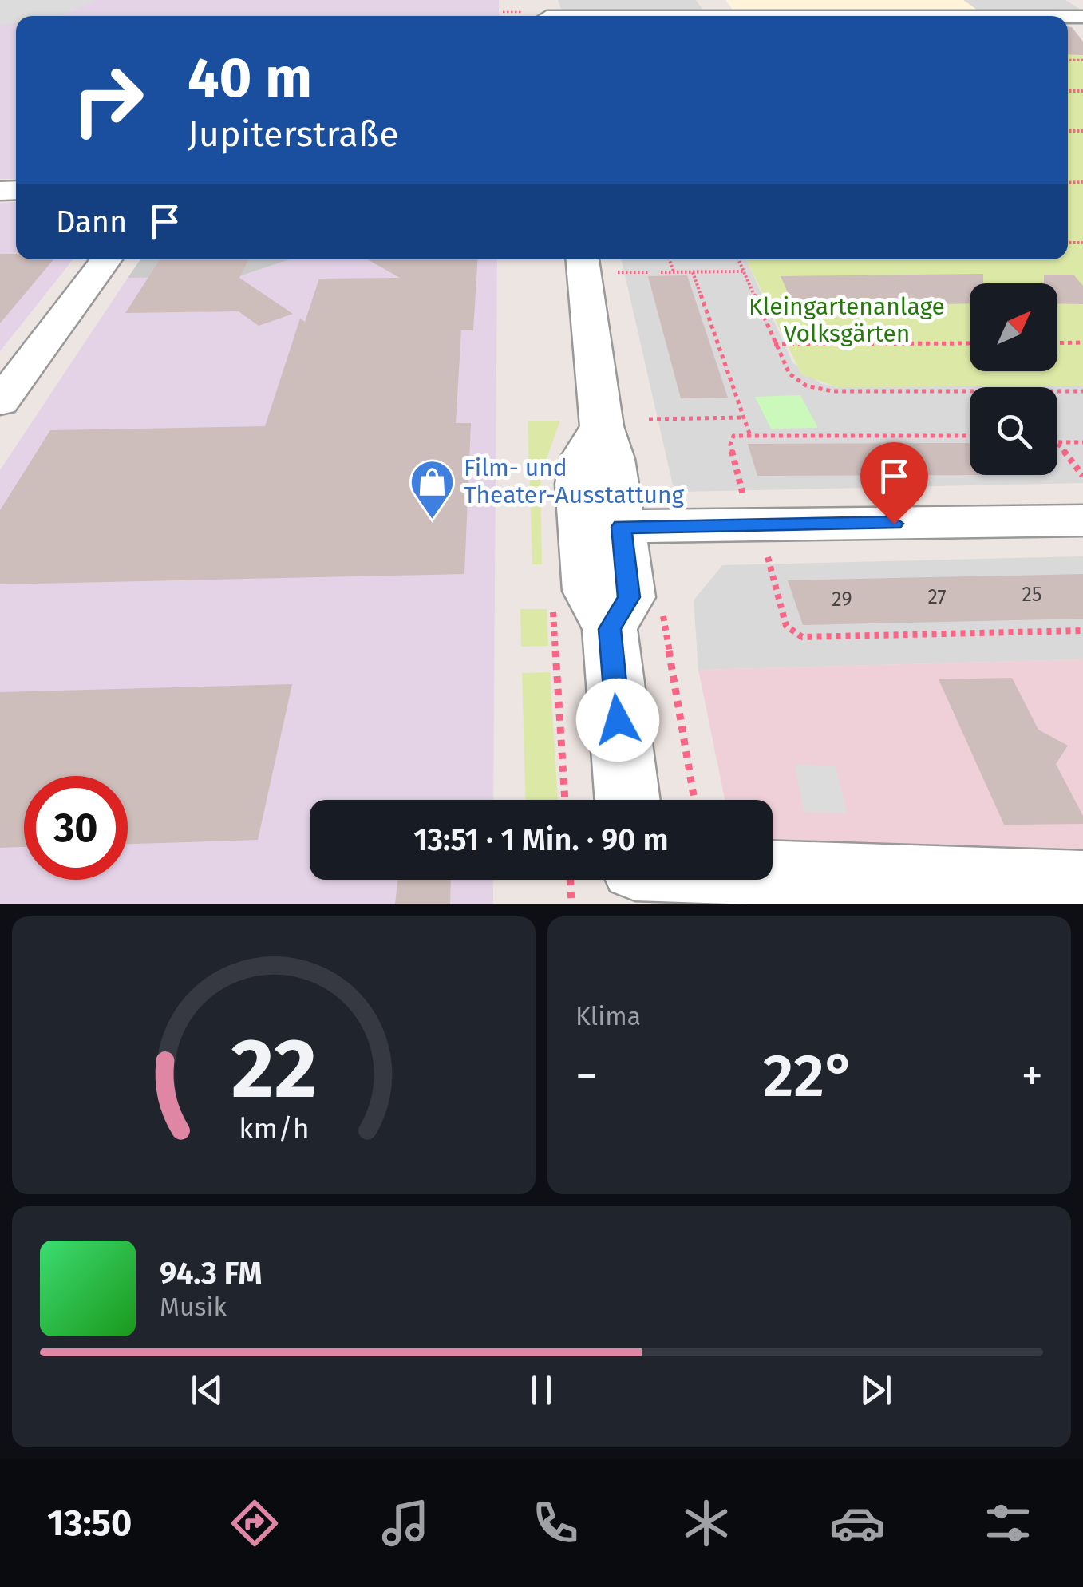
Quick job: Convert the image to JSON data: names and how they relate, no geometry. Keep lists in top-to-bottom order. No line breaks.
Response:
{"parks":["Kleingartenanlage Volksgärten"],"places":{"shop":["Film- und Theater-Ausstattung"]},"house_numbers":["25","27","29"],"north":"top right","page":{"turn":["40 m","Jupiterstraße"],"then":"Dann","limit":"30","trip":"13:51 · 1 Min. · 90 m","tile":"Klima","heat":["−","22°","+"],"song":["94.3 FM","Musik"],"tabs":"13:50","gauge":["22","km/h"]}}
